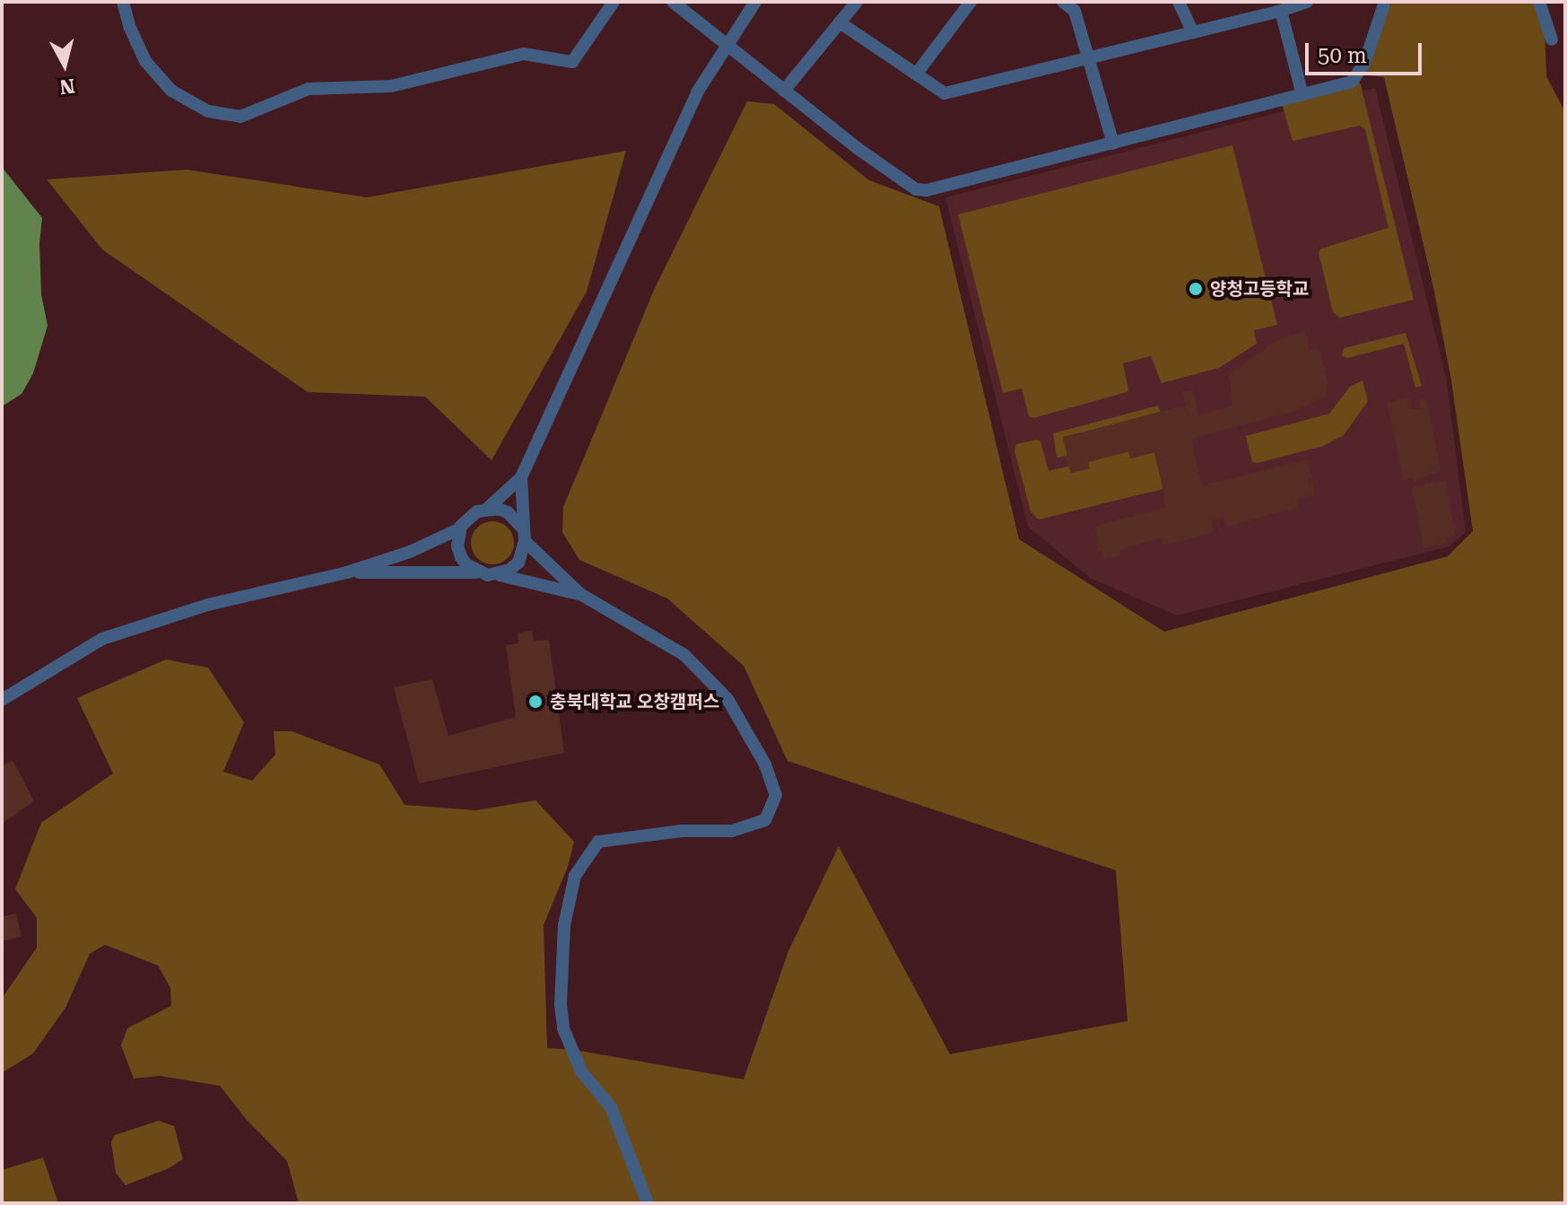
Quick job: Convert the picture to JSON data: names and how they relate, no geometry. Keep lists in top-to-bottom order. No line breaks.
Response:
{"places":["양청고등학교","충북대학교 오창캠퍼스"],"scale_bar":"50 m","north":"bottom"}
